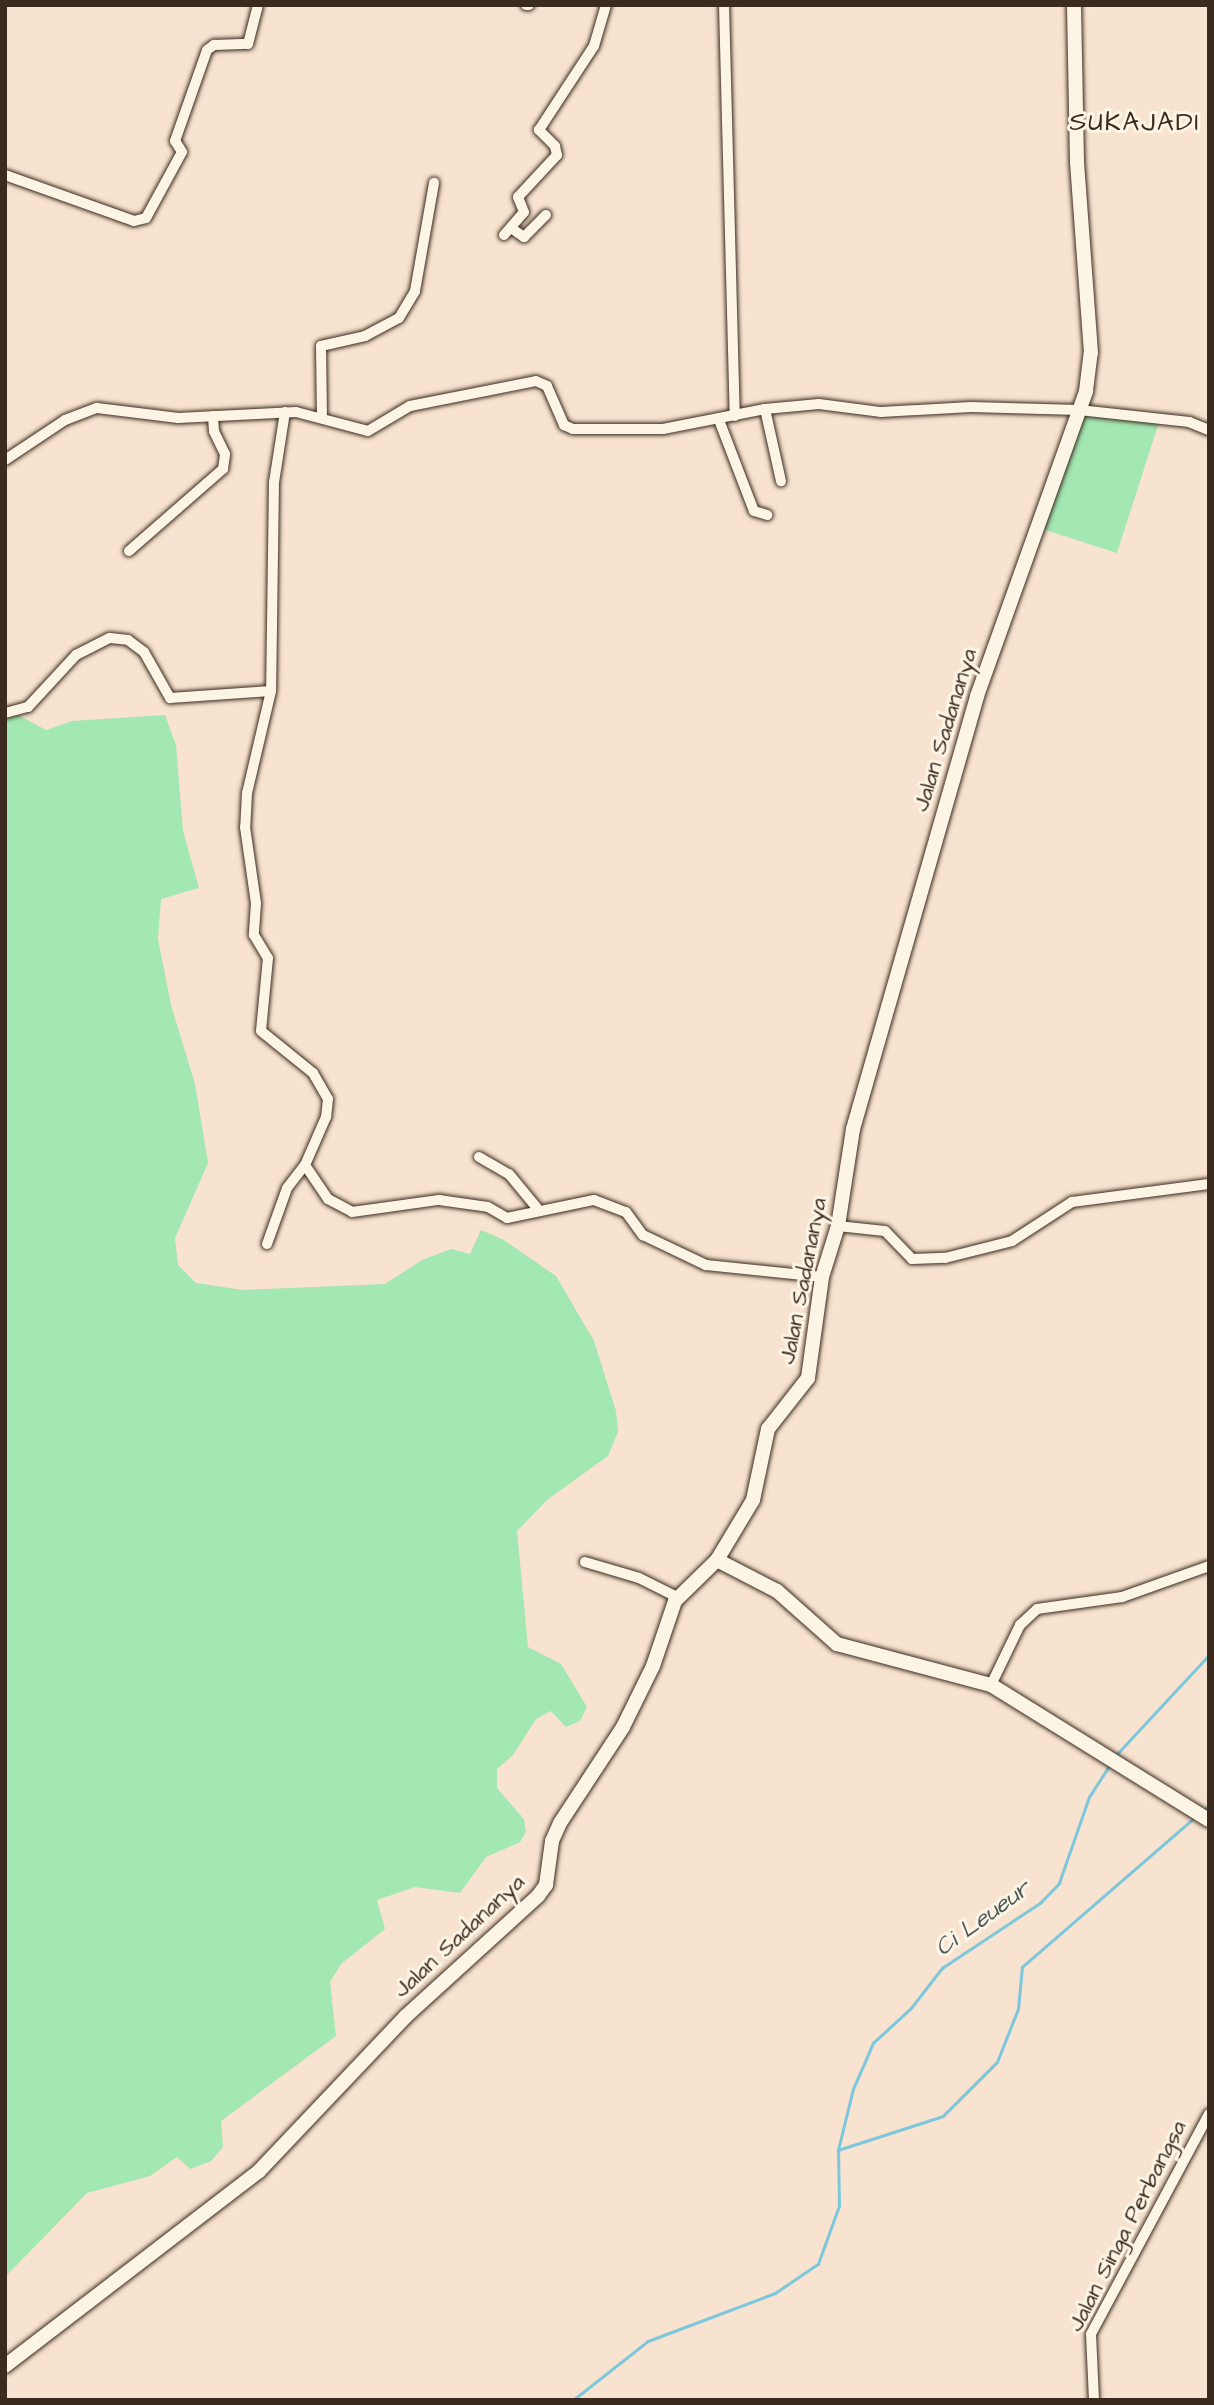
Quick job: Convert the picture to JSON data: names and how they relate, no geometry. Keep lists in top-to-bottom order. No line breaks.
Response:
{"streets":{"street":["Jalan Sadananya","Jalan Singa Perbangsa"]},"districts":["SUKAJADI"],"water":["Ci Leueur"]}
